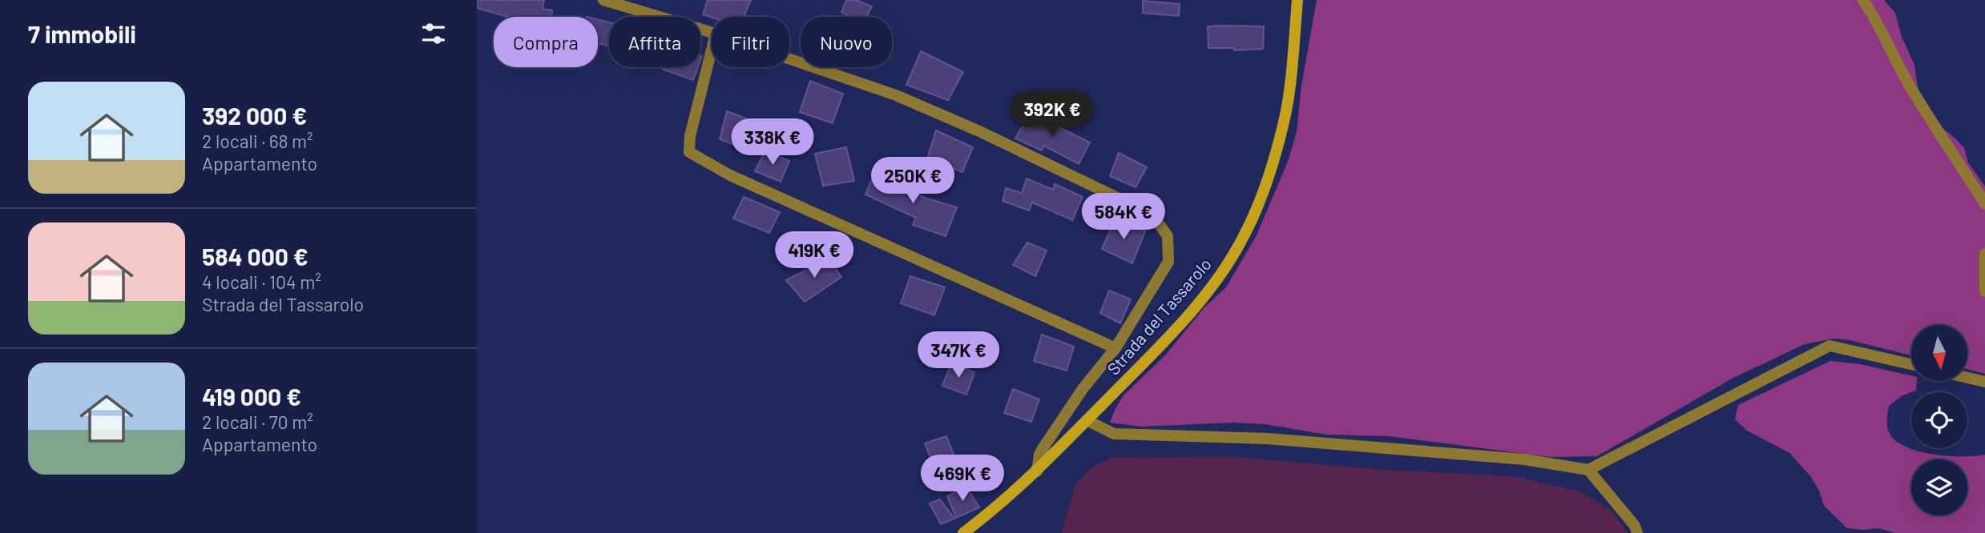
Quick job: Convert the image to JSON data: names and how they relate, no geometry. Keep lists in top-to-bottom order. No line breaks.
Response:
{"streets":{"main road":["Strada del Tassarolo"]},"north":"bottom","page":{"heading":"7 immobili","chip":["Compra","Affitta","Filtri","Nuovo"],"list":[{"name":"392 000 €","note":"2 locali · 68 m² · Appartamento"},{"name":"584 000 €","note":"4 locali · 104 m² · Strada del Tassarolo"},{"name":"419 000 €","note":"2 locali · 70 m² · Appartamento"}],"price":["392K €","338K €","250K €","584K €","419K €","347K €","469K €"]}}
